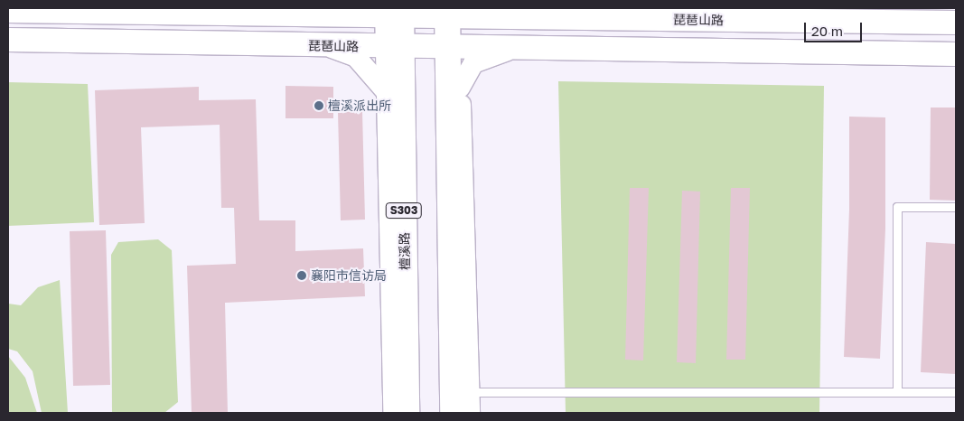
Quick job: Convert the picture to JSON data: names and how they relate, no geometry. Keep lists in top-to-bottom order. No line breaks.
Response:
{"streets":{"main road":["琵琶山路","S303","檀溪路"]},"crossings":[["琵琶山路","檀溪路"]],"places":["檀溪派出所","襄阳市信访局"],"scale_bar":"20 m"}
